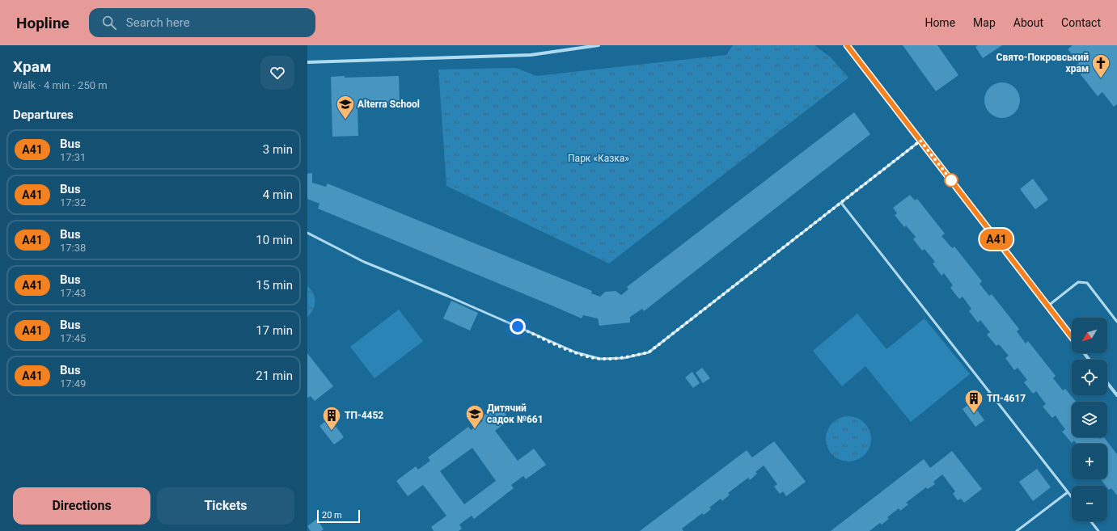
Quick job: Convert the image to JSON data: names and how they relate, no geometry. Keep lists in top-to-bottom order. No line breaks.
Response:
{"parks":["Парк «Казка»"],"places":{"church":["Свято-Покровський храм"],"school or university":["Alterra School","Дитячий садок №661"],"building":["ТП-4617","ТП-4452"]},"lines":["bus line A41"],"scale_bar":"20 m","north":"bottom left","page":{"header":"Hopline","search":"Search here","nav":["Home","Map","About","Contact"],"heading":[["Храм","Walk · 4 min · 250 m"],"Departures"],"on_map":"A41","list":[{"mark":"A41","name":"Bus","note":"17:31","value":"3 min"},{"mark":"A41","name":"Bus","note":"17:32","value":"4 min"},{"mark":"A41","name":"Bus","note":"17:38","value":"10 min"},{"mark":"A41","name":"Bus","note":"17:43","value":"15 min"},{"mark":"A41","name":"Bus","note":"17:45","value":"17 min"},{"mark":"A41","name":"Bus","note":"17:49","value":"21 min"}],"map_buttons":["+","−"],"buttons":["Directions","Tickets"],"scale":"20 m"}}
